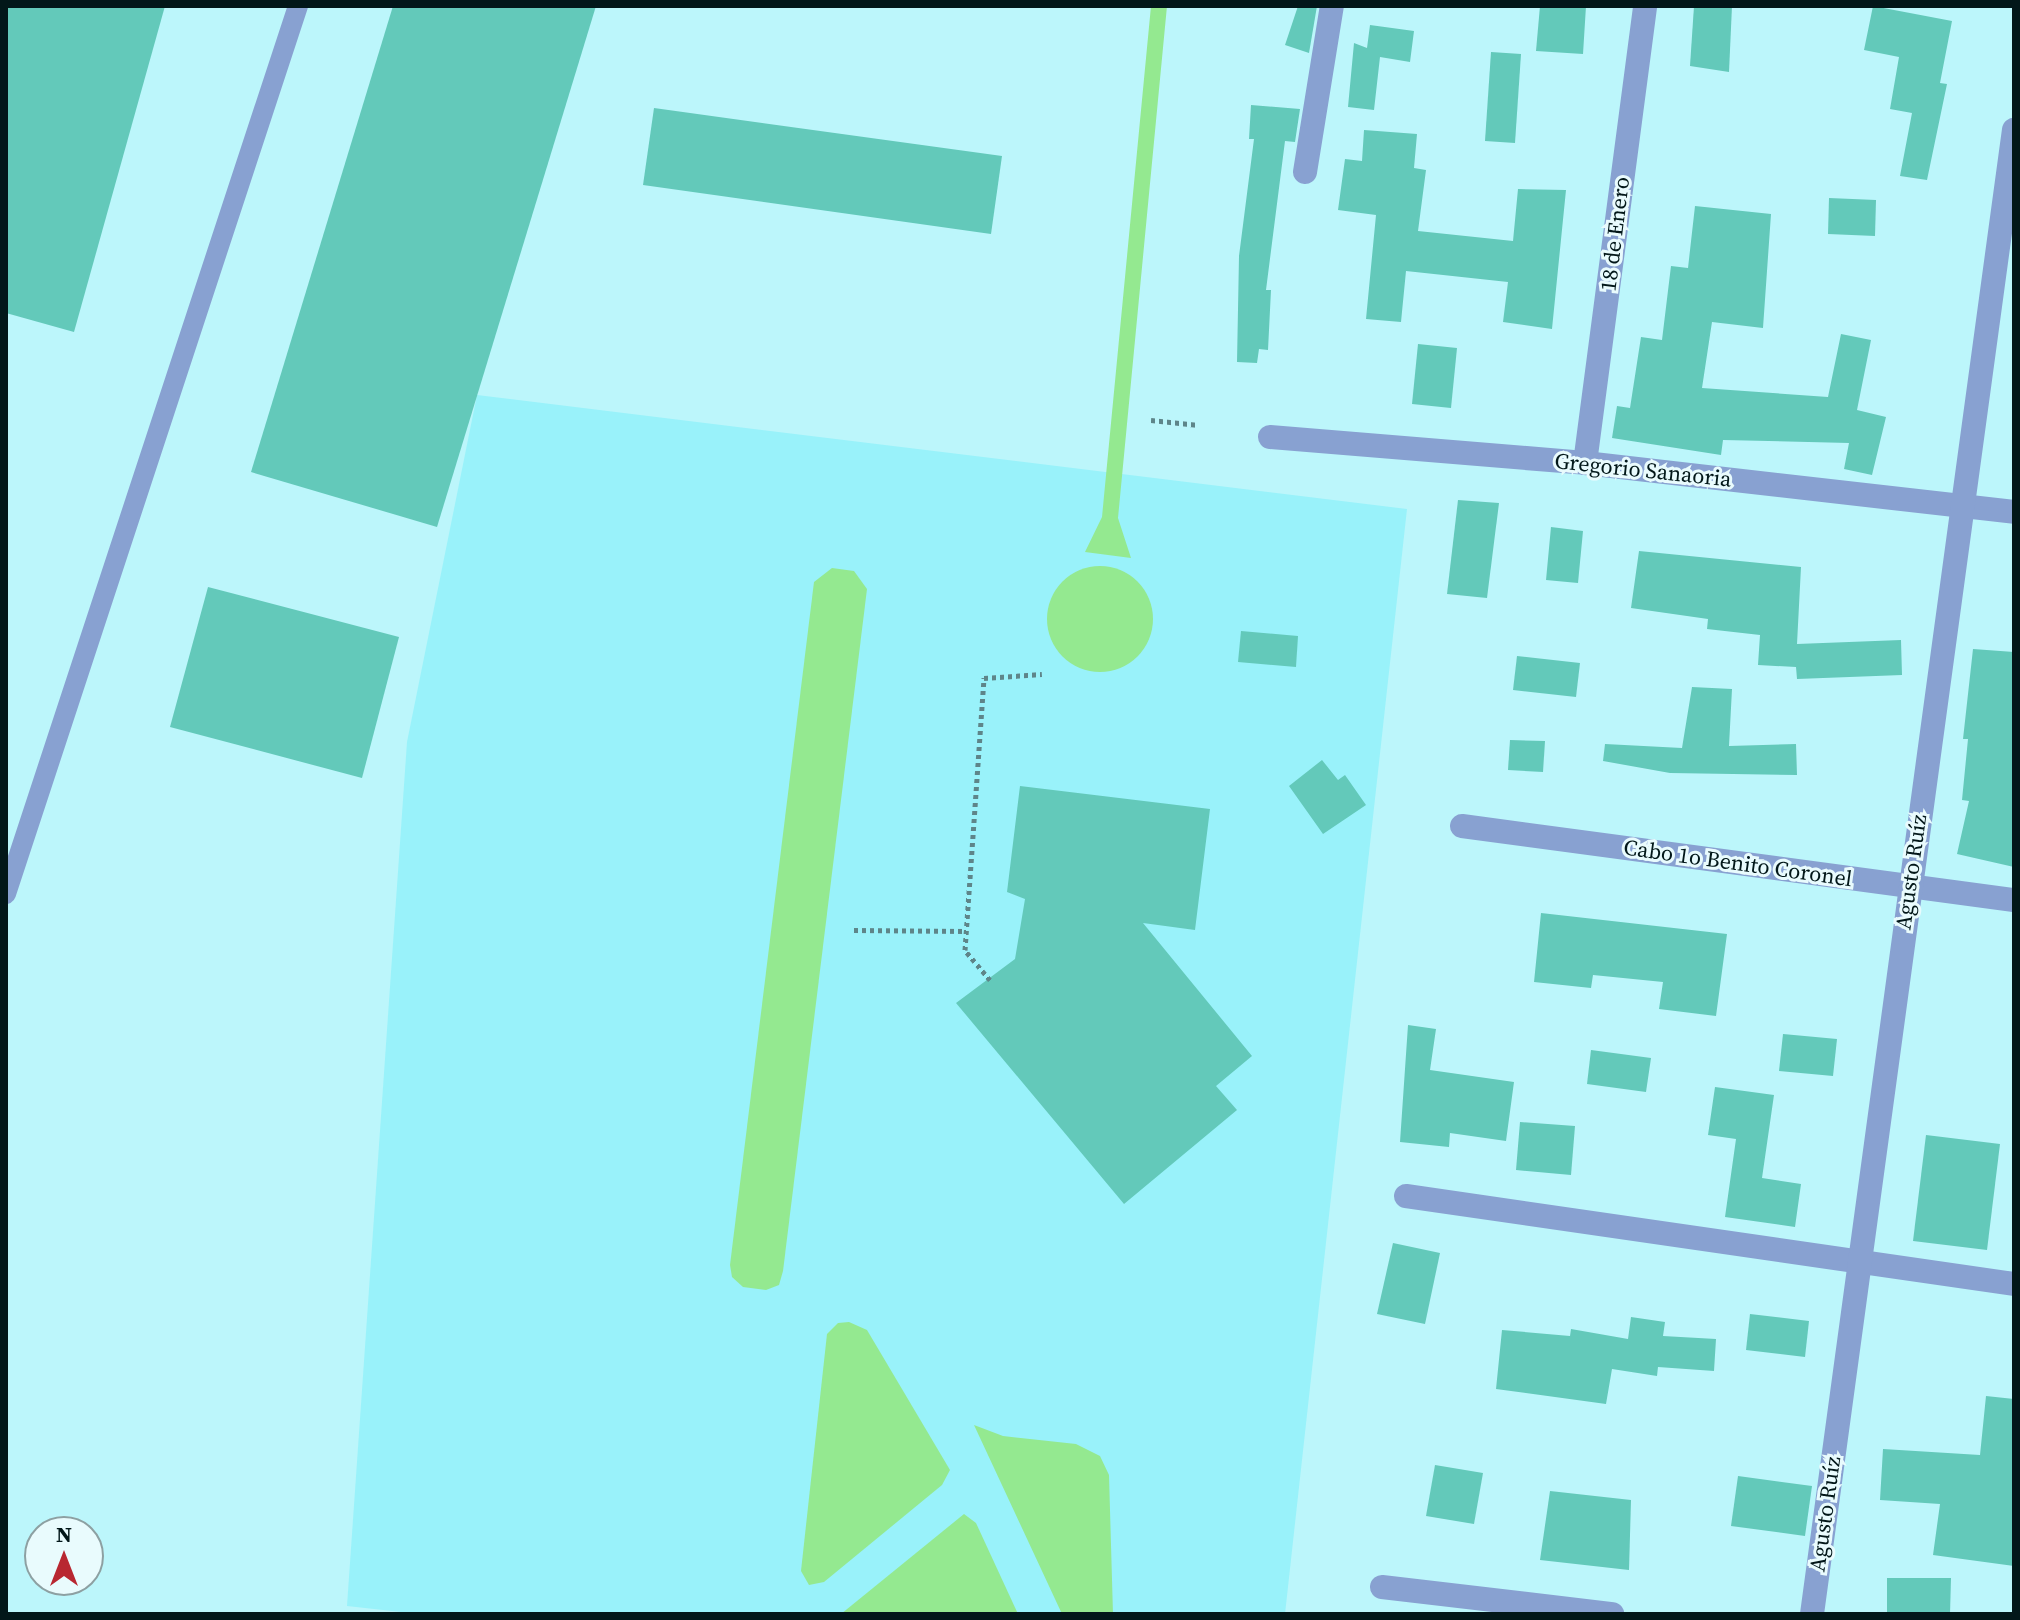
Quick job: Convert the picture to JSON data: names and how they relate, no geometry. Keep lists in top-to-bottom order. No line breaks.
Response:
{"streets":{"street":["18 de Enero","Gregorio Sanaoria","Cabo 1o Benito Coronel","Agusto Ruíz"]},"crossings":[["18 de Enero","Gregorio Sanaoria"],["Gregorio Sanaoria","Agusto Ruíz"],["Cabo 1o Benito Coronel","Agusto Ruíz"]],"north":"top"}
